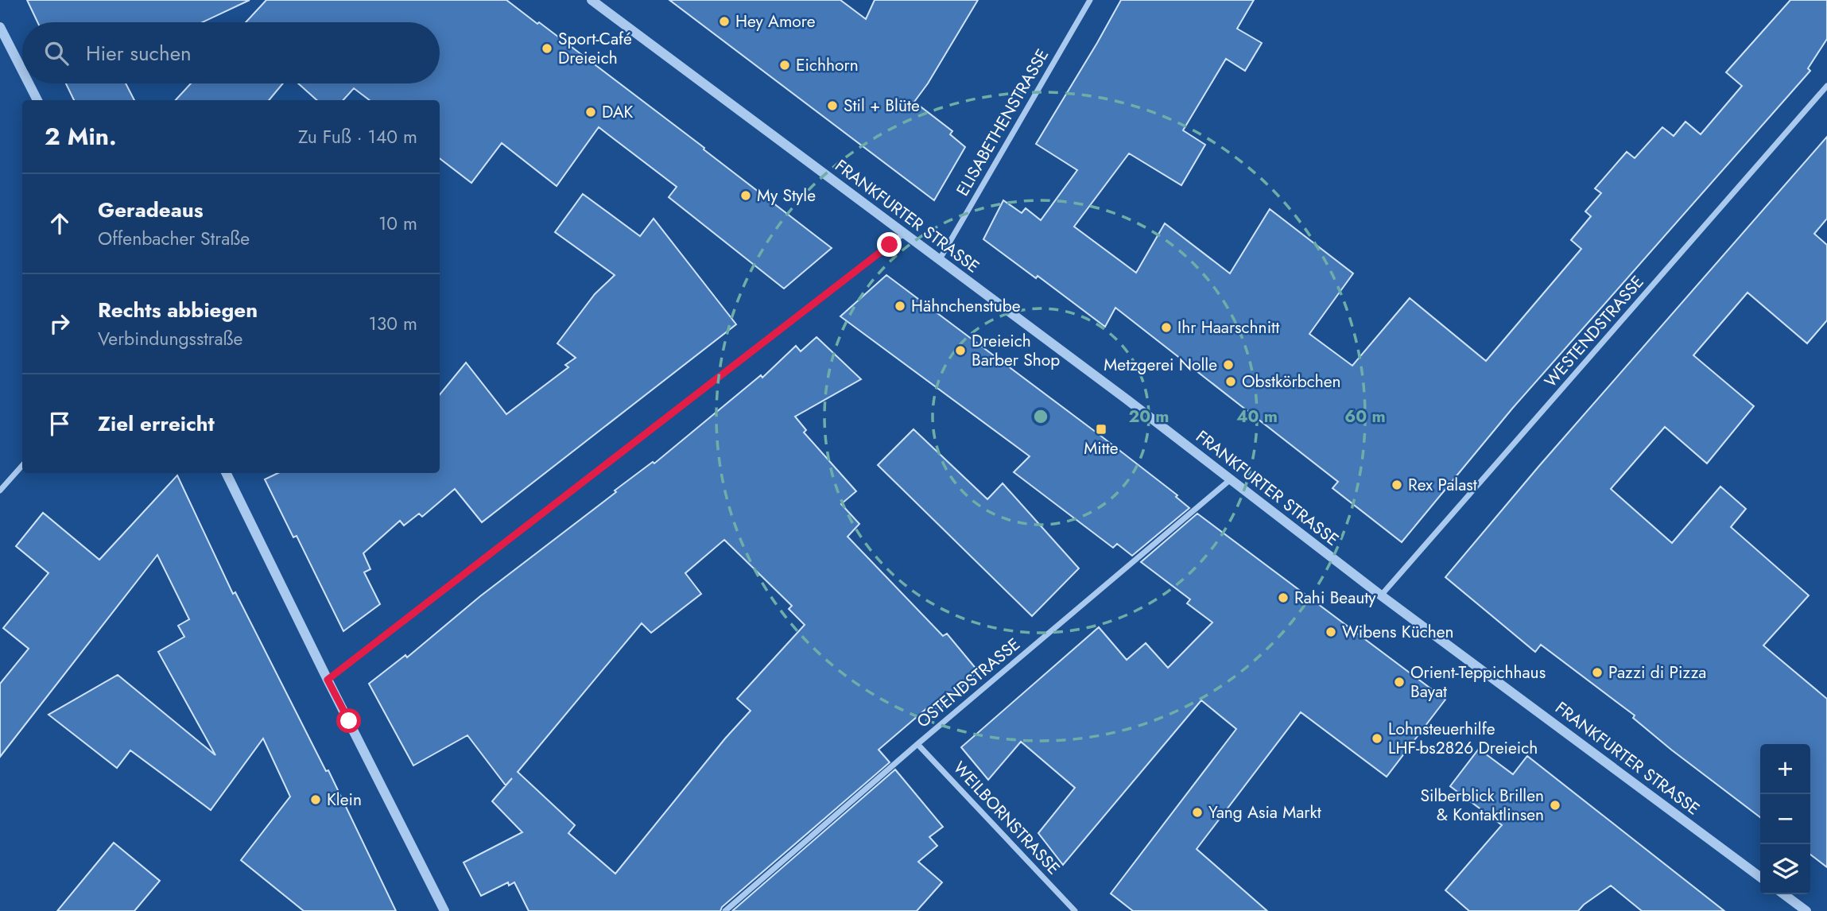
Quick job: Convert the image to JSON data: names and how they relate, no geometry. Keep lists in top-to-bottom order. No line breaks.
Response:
{"streets":{"street":["ELISABETHENSTRASSE","FRANKFURTER STRASSE","WESTENDSTRASSE","OSTENDSTRASSE","WEILBORNSTRASSE"]},"crossings":[["ELISABETHENSTRASSE","FRANKFURTER STRASSE"],["FRANKFURTER STRASSE","WESTENDSTRASSE"],["FRANKFURTER STRASSE","OSTENDSTRASSE"],["OSTENDSTRASSE","WEILBORNSTRASSE"]],"places":{"other":["Hey Amore","Sport-Café Dreieich","Eichhorn","Stil + Blüte","DAK","My Style","Hähnchenstube","Ihr Haarschnitt","Dreieich Barber Shop","Metzgerei Nolle","Obstkörbchen","Rex Palast","Rahi Beauty","Wibens Küchen","Pazzi di Pizza","Orient-Teppichhaus Bayat","Lohnsteuerhilfe LHF-bs2826 Dreieich","Klein","Silberblick Brillen & Kontaktlinsen","Yang Asia Markt"],"transit":["Mitte"]},"page":{"search":"Hier suchen","heading":["2 Min.","Zu Fuß · 140 m"],"list":[["Geradeaus","Offenbacher Straße","10 m"],["Rechts abbiegen","Verbindungsstraße","130 m"],"Ziel erreicht"],"map_buttons":["+","−"]},"rings":["20 m","40 m","60 m"]}
